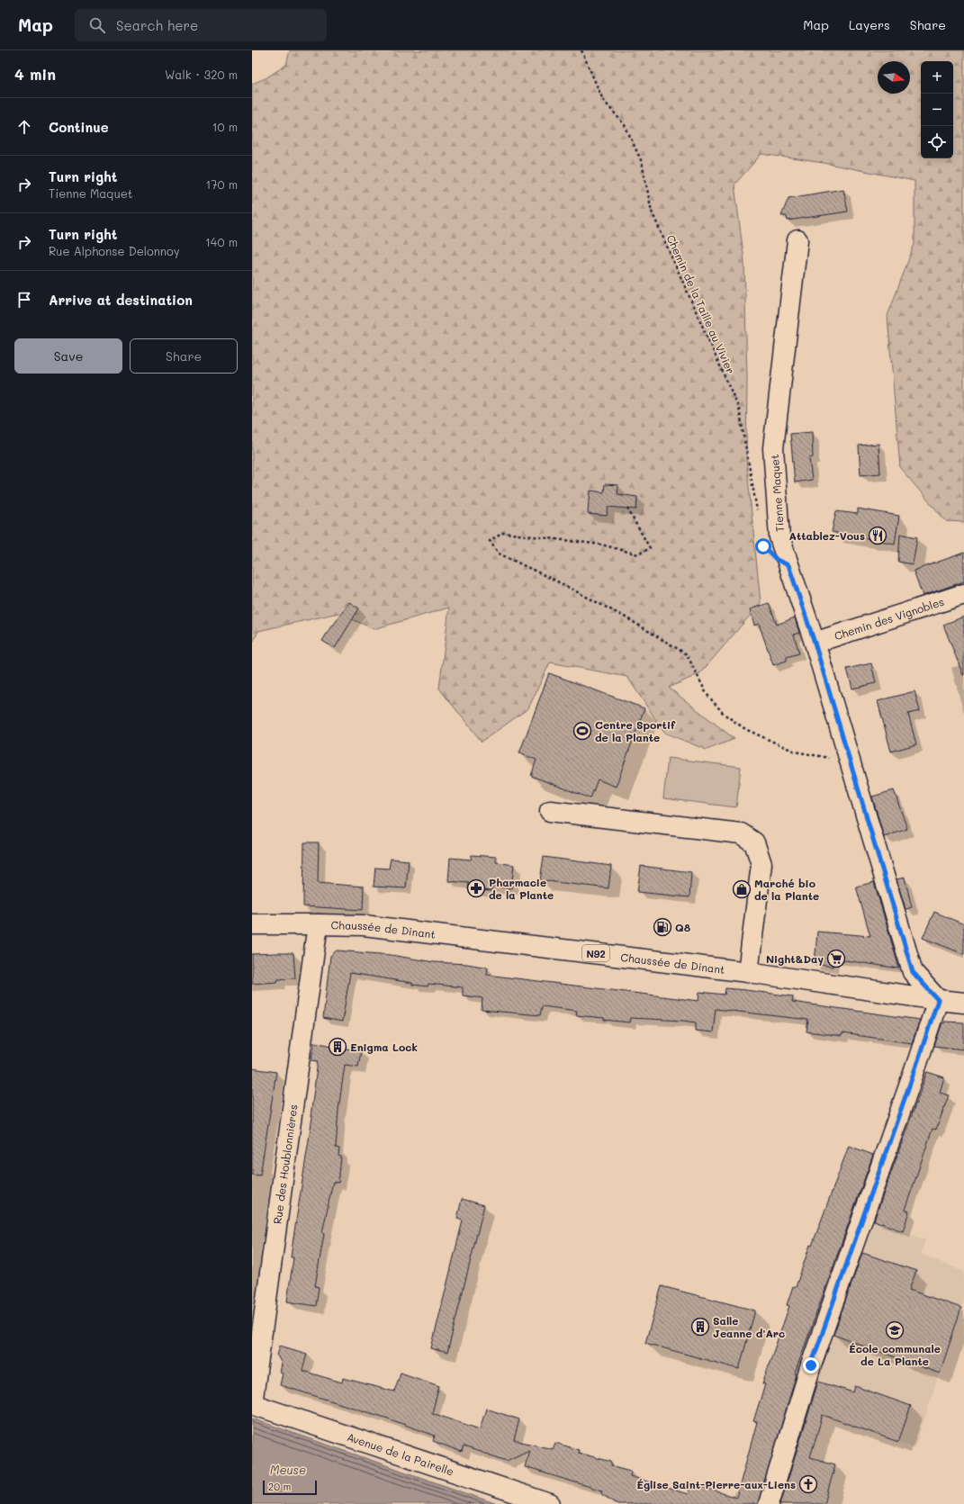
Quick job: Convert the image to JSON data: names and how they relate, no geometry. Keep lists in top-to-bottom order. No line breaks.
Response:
{"streets":{"street":["Tienne Maquet","Chemin des Vignobles","Chaussée de Dinant","N92","Rue des Houblonnières","Avenue de la Pairelle"],"path":["Chemin de la Taille au Vivier"]},"crossings":[["Tienne Maquet","Chemin des Vignobles"],["Tienne Maquet","Chaussée de Dinant"],["Chaussée de Dinant","Rue des Houblonnières"],["Rue des Houblonnières","Avenue de la Pairelle"]],"water":["Meuse"],"places":{"restaurant":["Attablez-Vous"],"sports":["Centre Sportif de la Plante"],"pharmacy":["Pharmacie de la Plante"],"shop":["Marché bio de la Plante"],"fuel station":["Q8"],"supermarket":["Night&Day"],"building":["Enigma Lock","Salle Jeanne d'Arc"],"school or university":["École communale de La Plante"],"church":["Église Saint-Pierre-aux-Liens"]},"scale_bar":"20 m","north":"right","page":{"header":"Map","search":"Search here","nav":["Map","Layers","Share"],"heading":["4 min","Walk · 320 m"],"map_buttons":["+","−"],"list":[["Continue","10 m"],["Turn right","Tienne Maquet","170 m"],["Turn right","Rue Alphonse Delonnoy","140 m"],"Arrive at destination"],"buttons":["Save","Share"],"scale":"20 m"}}
